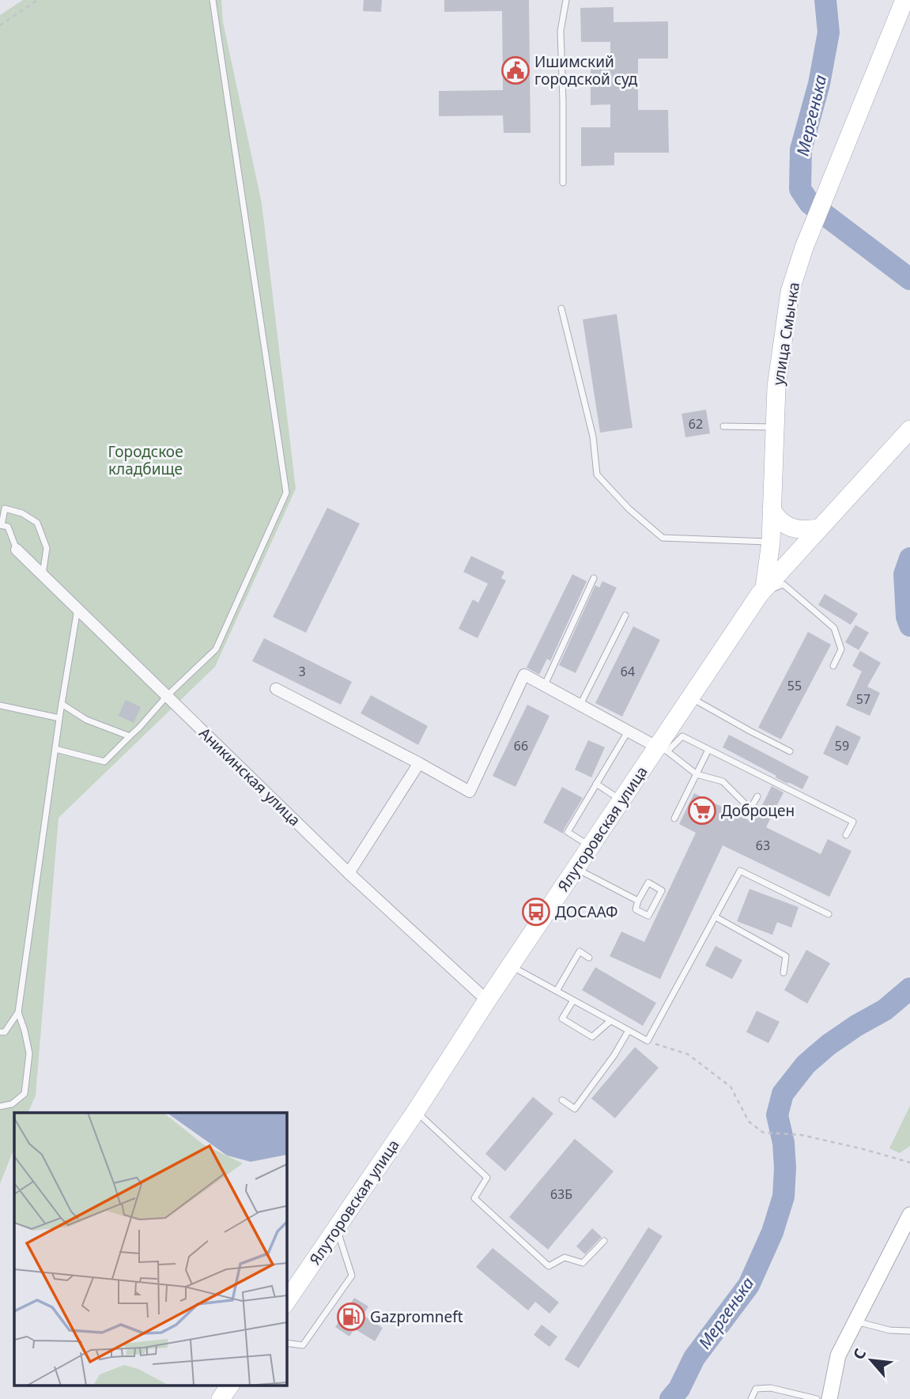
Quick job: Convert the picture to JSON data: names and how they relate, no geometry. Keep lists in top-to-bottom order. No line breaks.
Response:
{"streets":{"main road":["улица Смычка","Ялуторовская улица"],"street":["Аникинская улица"]},"crossings":[["улица Смычка","Ялуторовская улица"],["Аникинская улица","Ялуторовская улица"]],"water":["Мергенька"],"parks":["Городское кладбище"],"places":{"public building":["Ишимский городской суд"],"supermarket":["Доброцен"],"bus stop":["ДОСААФ"],"fuel station":["Gazpromneft"]},"house_numbers":["62","3","64","55","57","66","59","63","63Б"],"north":"top left"}
